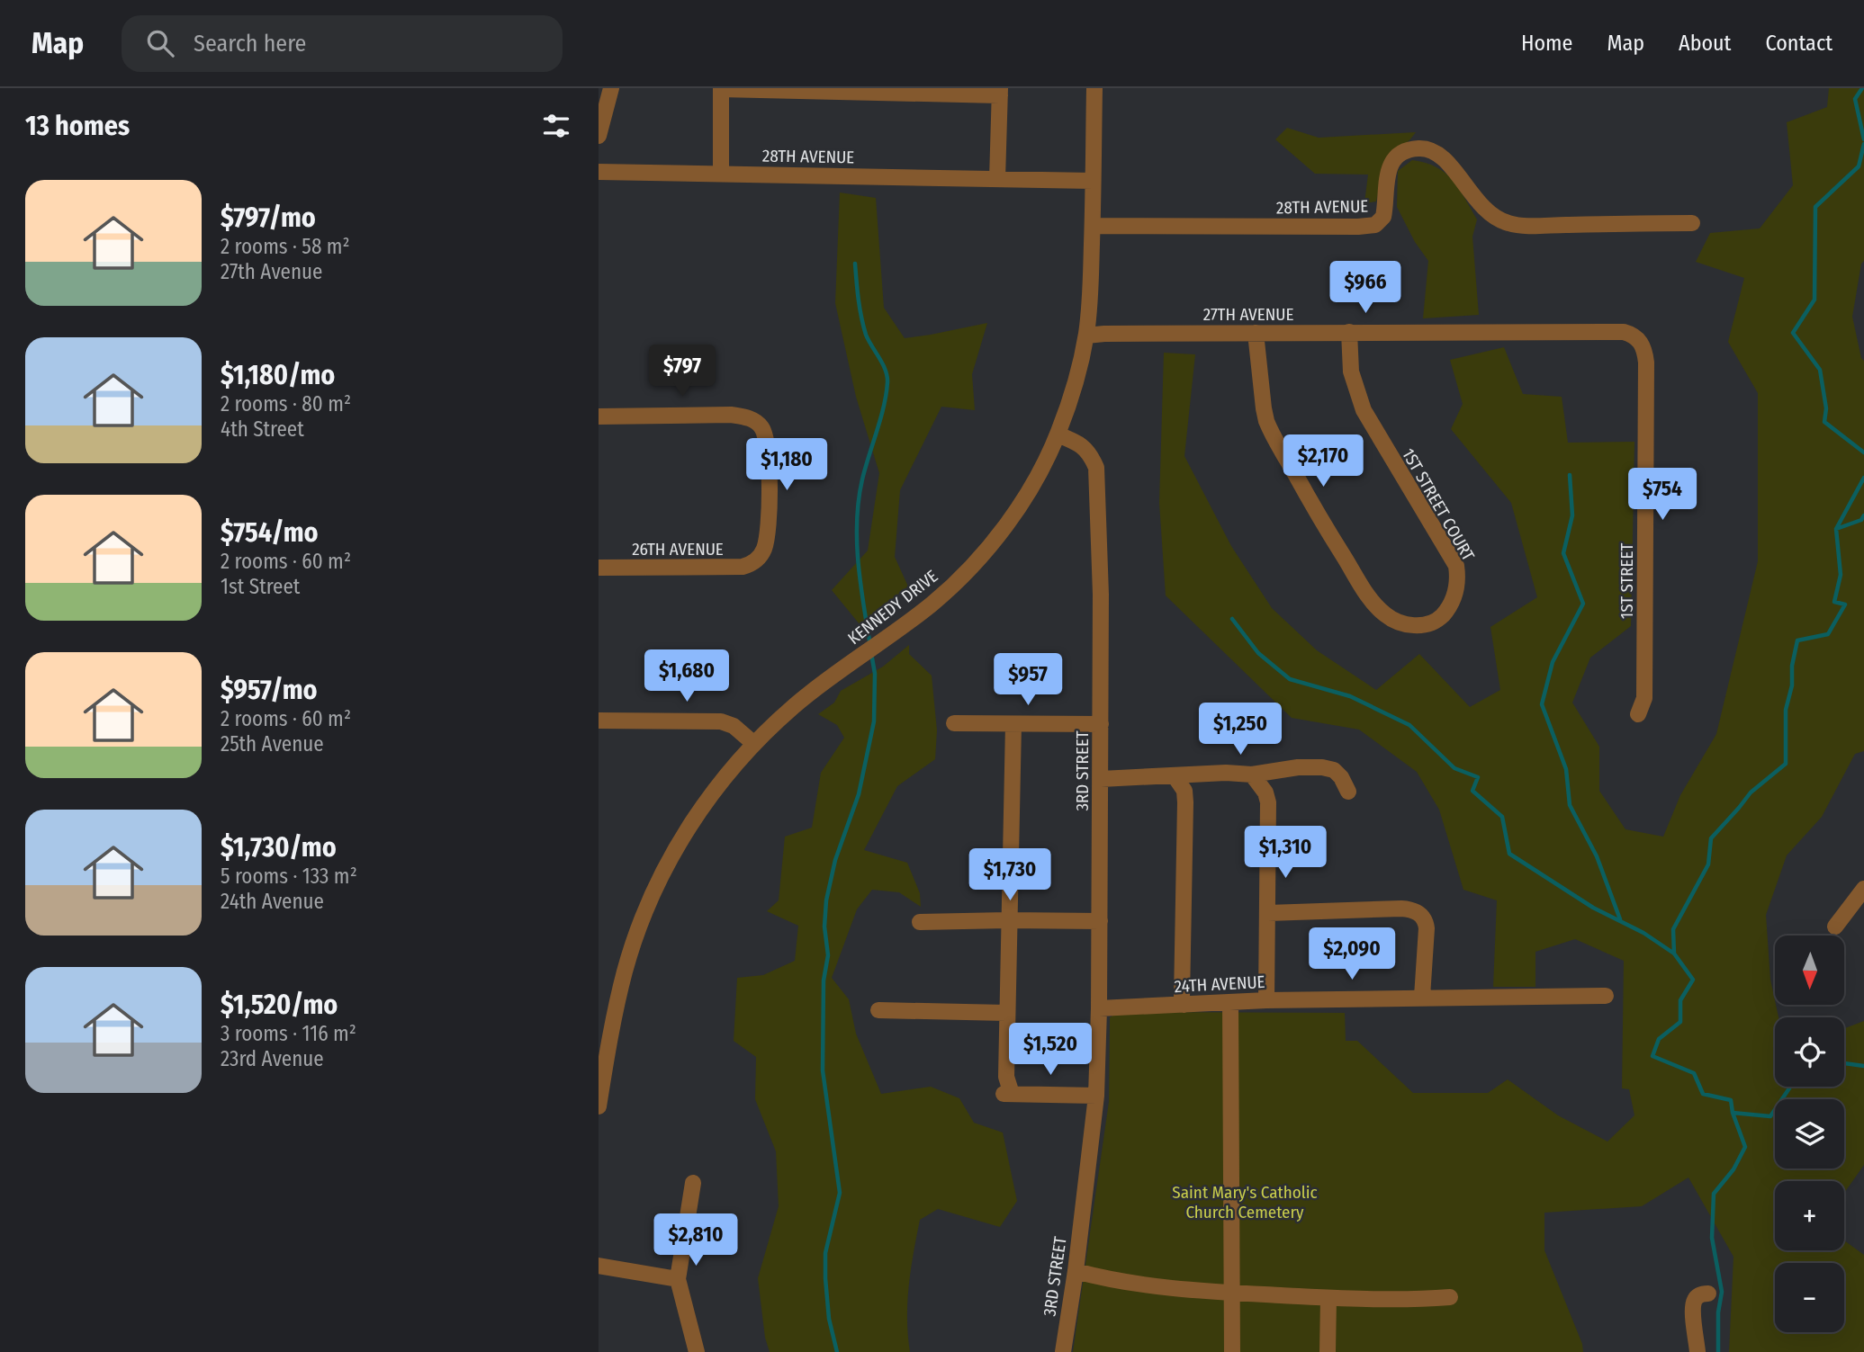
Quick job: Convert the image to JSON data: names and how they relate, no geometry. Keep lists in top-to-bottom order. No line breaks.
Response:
{"streets":{"street":["28TH AVENUE","27TH AVENUE","1ST STREET COURT","26TH AVENUE","1ST STREET","KENNEDY DRIVE","3RD STREET","24TH AVENUE"]},"crossings":[["28TH AVENUE","KENNEDY DRIVE"],["27TH AVENUE","1ST STREET COURT"],["27TH AVENUE","1ST STREET"],["27TH AVENUE","KENNEDY DRIVE"],["KENNEDY DRIVE","3RD STREET"],["3RD STREET","24TH AVENUE"]],"parks":["Saint Mary's Catholic Church Cemetery"],"north":"bottom","page":{"header":"Map","search":"Search here","nav":["Home","Map","About","Contact"],"heading":"13 homes","list":[{"name":"$797/mo","note":"2 rooms · 58 m² · 27th Avenue"},{"name":"$1,180/mo","note":"2 rooms · 80 m² · 4th Street"},{"name":"$754/mo","note":"2 rooms · 60 m² · 1st Street"},{"name":"$957/mo","note":"2 rooms · 60 m² · 25th Avenue"},{"name":"$1,730/mo","note":"5 rooms · 133 m² · 24th Avenue"},{"name":"$1,520/mo","note":"3 rooms · 116 m² · 23rd Avenue"}],"price":["$966","$797","$2,170","$1,180","$754","$1,680","$957","$1,250","$1,310","$1,730","$2,090","$1,520","$2,810"],"map_buttons":["+","−"]}}
